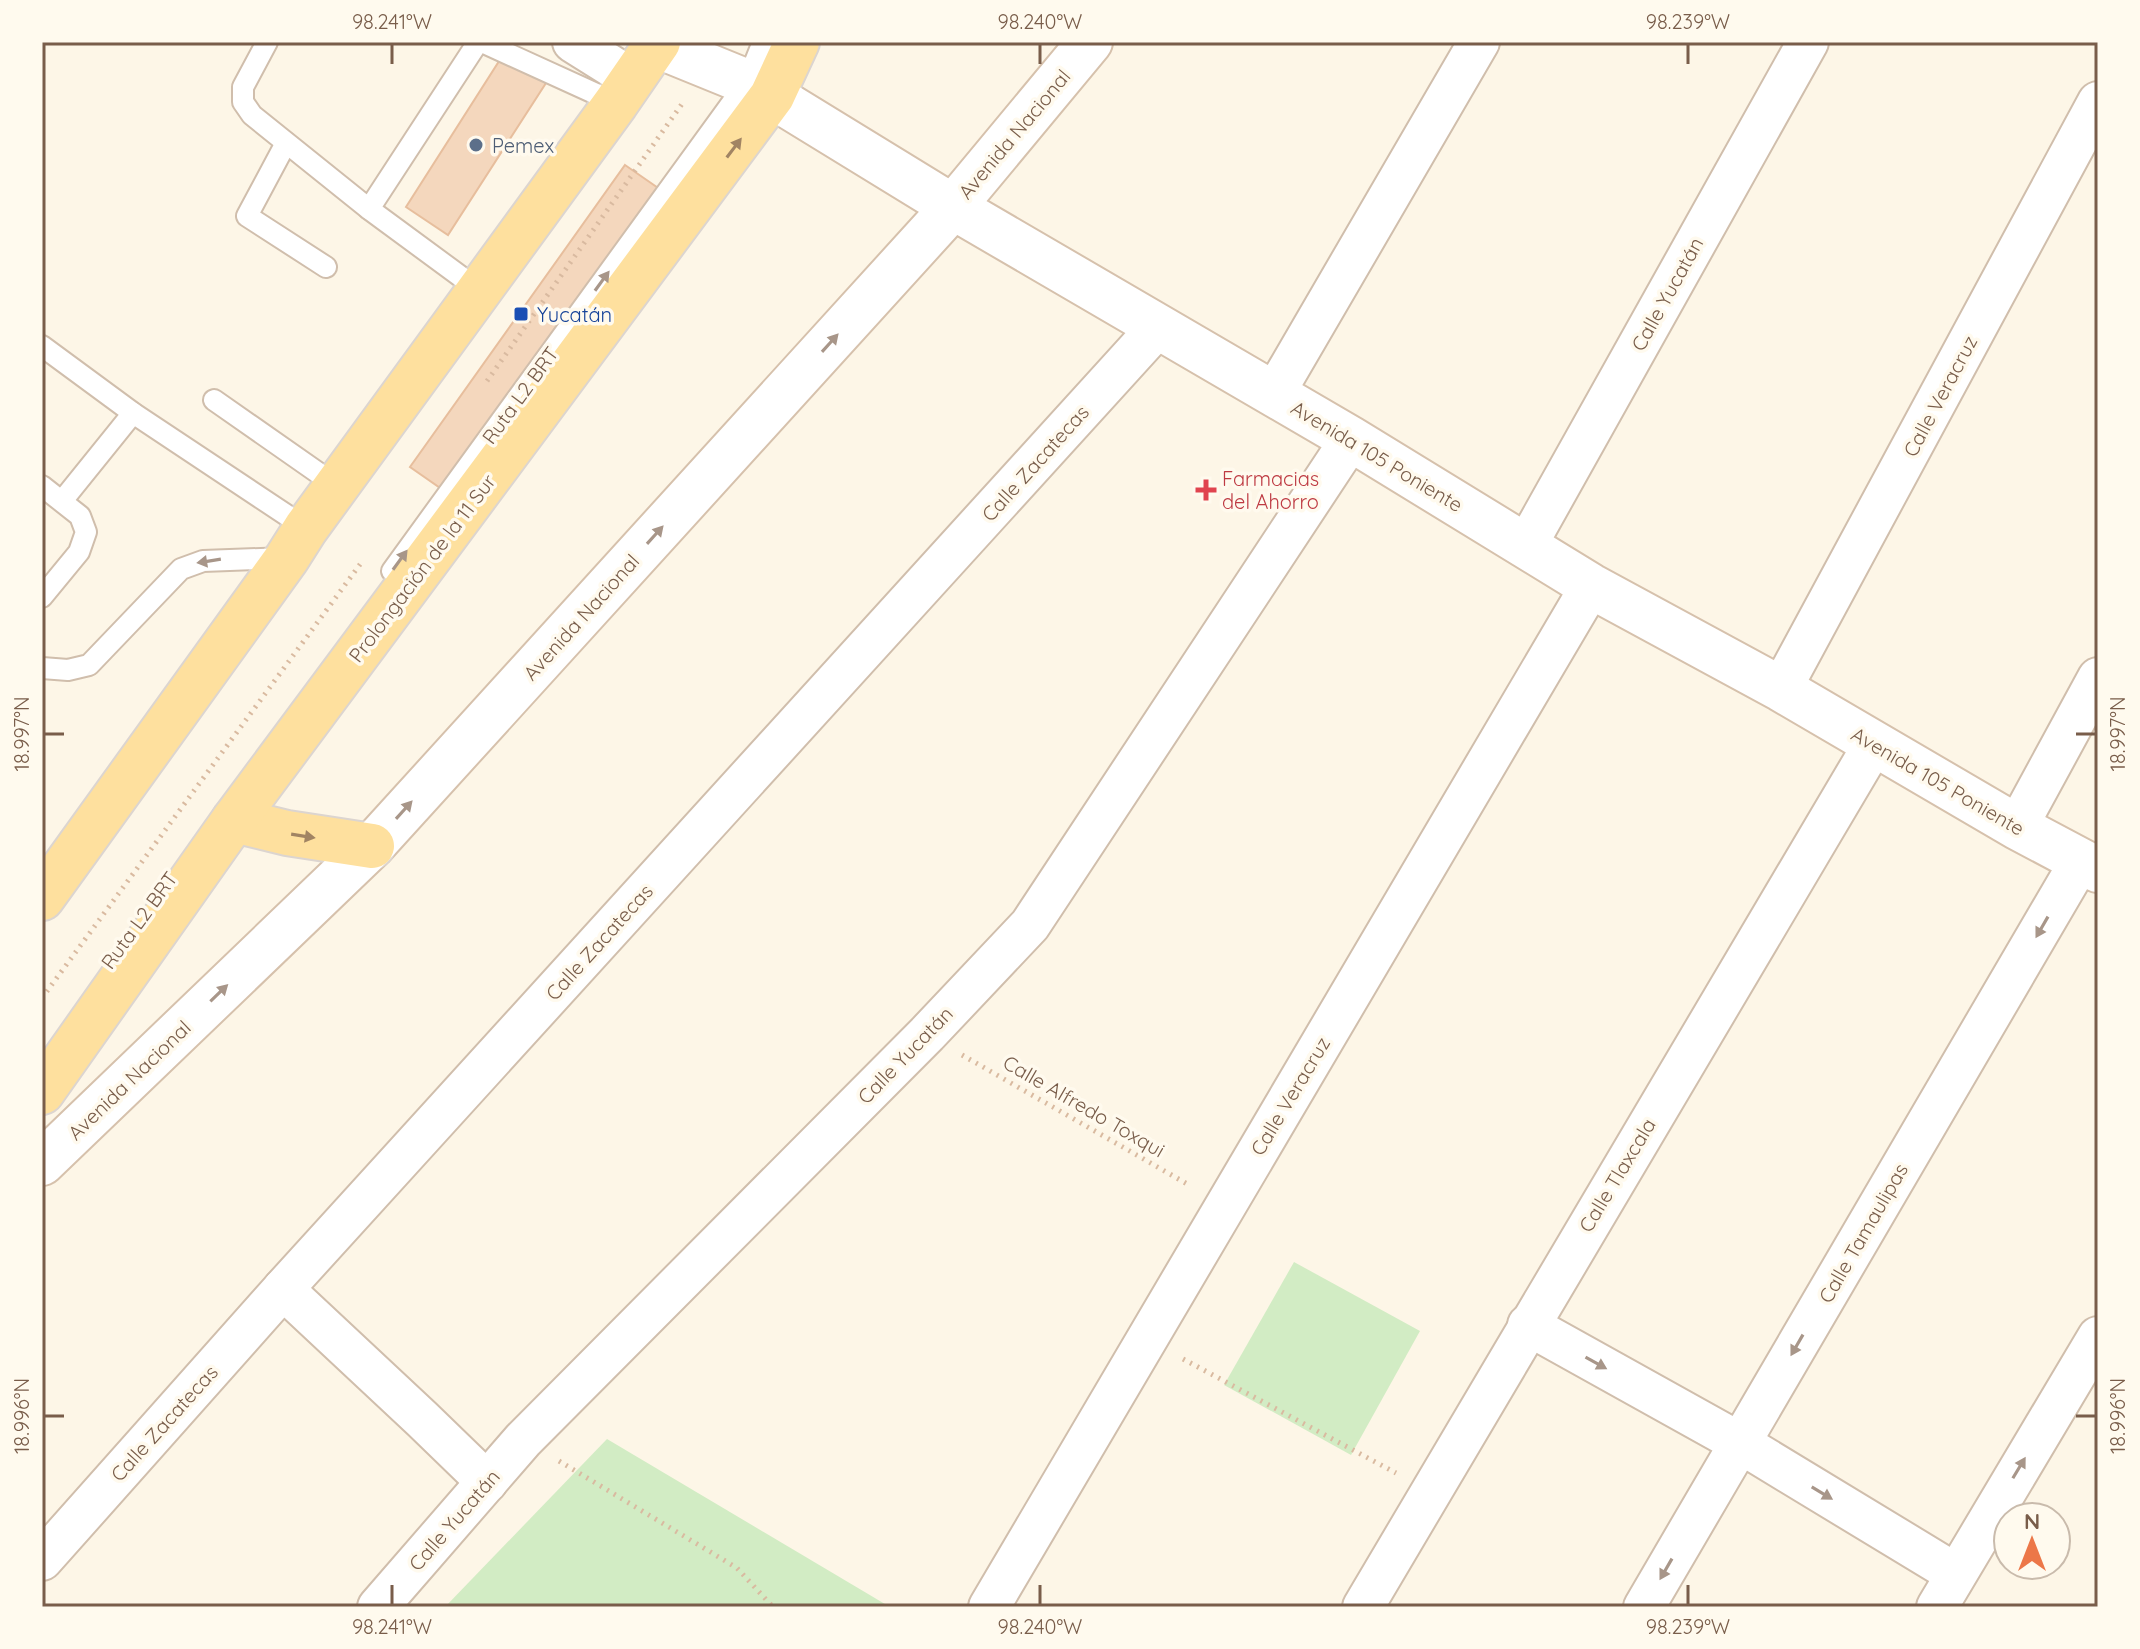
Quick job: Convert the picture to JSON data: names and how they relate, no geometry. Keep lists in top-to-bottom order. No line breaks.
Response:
{"streets":{"main road":["Prolongación de la 11 Sur"],"street":["Avenida Nacional","Calle Yucatán","Calle Veracruz","Avenida 105 Poniente","Calle Zacatecas","Calle Tlaxcala","Calle Tamaulipas"],"lane":["Ruta L2 BRT"],"path":["Calle Alfredo Toxqui"]},"crossings":[["Avenida Nacional","Avenida 105 Poniente"],["Calle Yucatán","Avenida 105 Poniente"],["Calle Yucatán","Calle Alfredo Toxqui"],["Ruta L2 BRT","Avenida 105 Poniente"],["Ruta L2 BRT","Prolongación de la 11 Sur"],["Calle Veracruz","Avenida 105 Poniente"],["Calle Veracruz","Calle Alfredo Toxqui"],["Avenida 105 Poniente","Calle Zacatecas"],["Avenida 105 Poniente","Prolongación de la 11 Sur"],["Avenida 105 Poniente","Calle Tlaxcala"],["Avenida 105 Poniente","Calle Tamaulipas"]],"one_way":["Avenida Nacional"],"places":{"other":["Pemex"],"transit":["Yucatán"],"health":["Farmacias del Ahorro"]},"north":"top","coordinates":["98.241°W","98.240°W","98.239°W","18.997°N","18.996°N"]}
